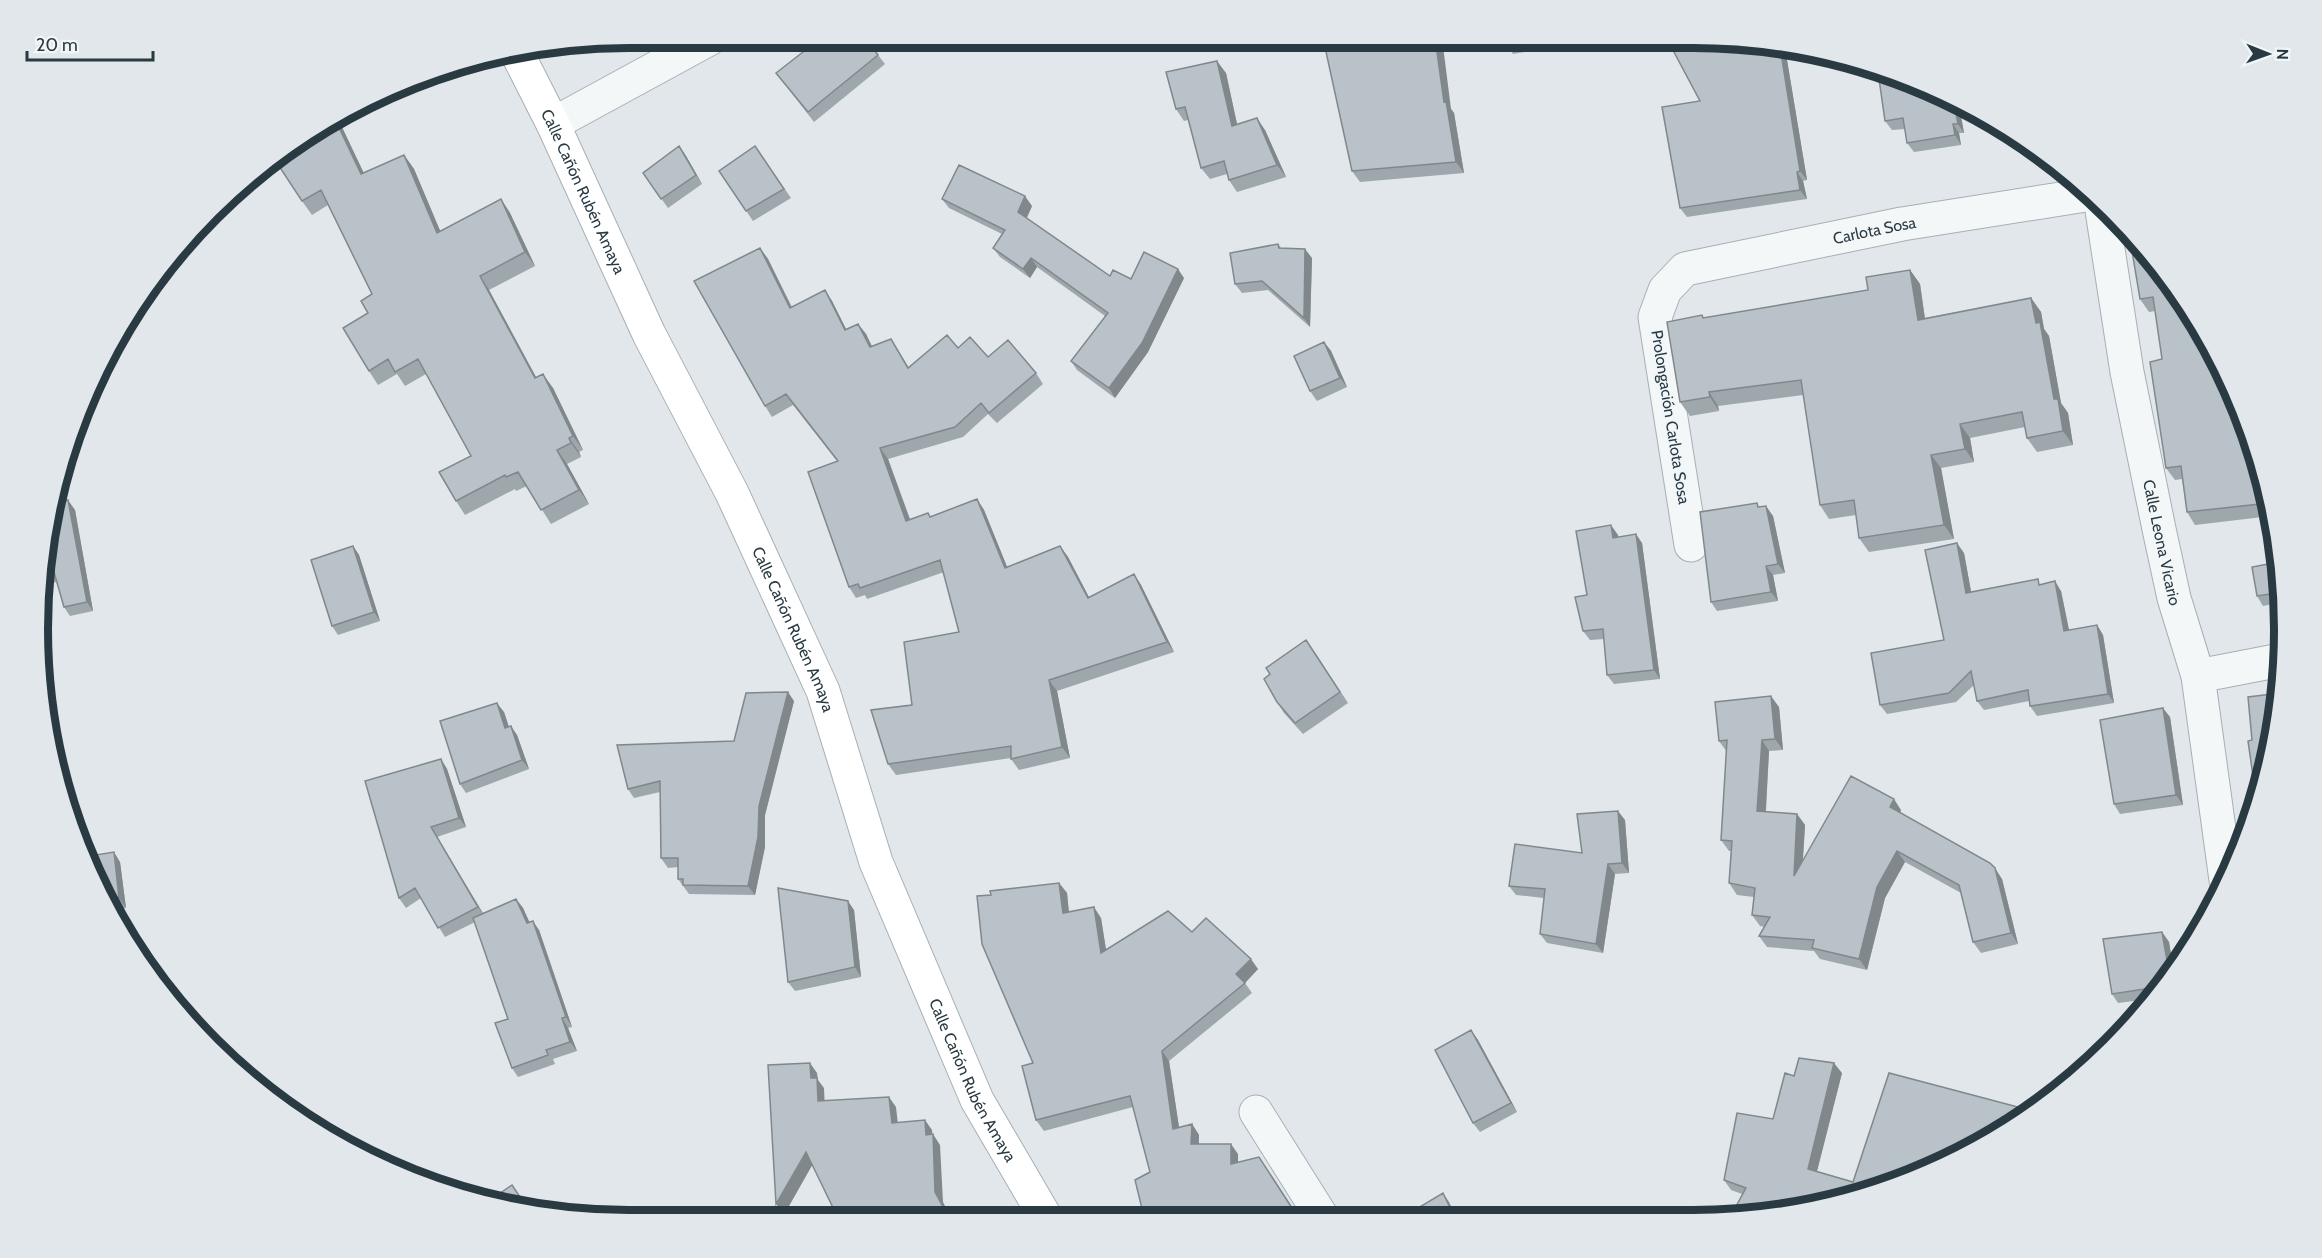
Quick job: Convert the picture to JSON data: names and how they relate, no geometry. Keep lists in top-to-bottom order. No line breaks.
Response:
{"streets":{"street":["Calle Cañón Rubén Amaya","Carlota Sosa","Prolongación Carlota Sosa","Calle Leona Vicario"]},"crossings":[["Carlota Sosa","Prolongación Carlota Sosa"]],"scale_bar":"20 m","north":"right"}
